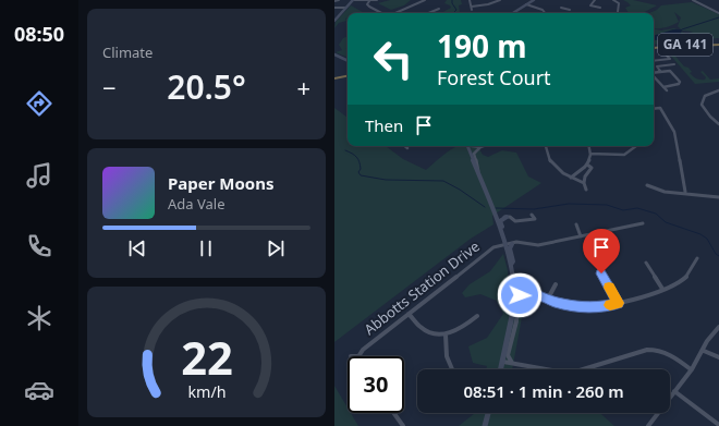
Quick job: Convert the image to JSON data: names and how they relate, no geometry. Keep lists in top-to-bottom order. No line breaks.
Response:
{"streets":{"highway":["GA 141"],"street":["Abbotts Station Drive"]},"page":{"tabs":"08:50","tile":"Climate","turn":["190 m","Forest Court"],"heat":["−","20.5°","+"],"then":"Then","song":["Paper Moons","Ada Vale"],"limit":"30","trip":"08:51 · 1 min · 260 m","gauge":["22","km/h"]}}
